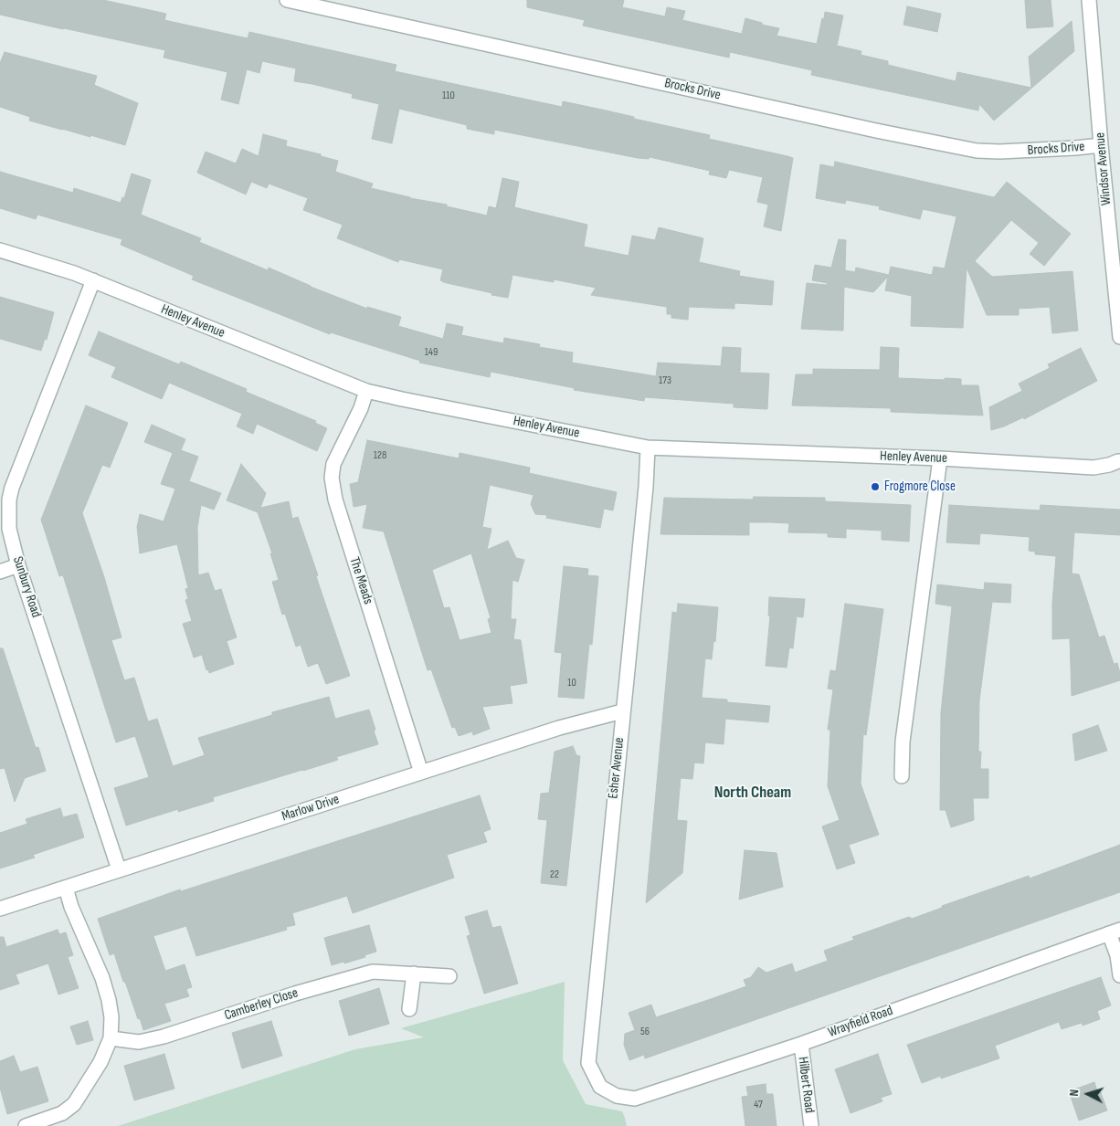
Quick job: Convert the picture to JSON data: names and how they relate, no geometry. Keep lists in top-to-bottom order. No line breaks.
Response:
{"streets":{"street":["Brocks Drive","Windsor Avenue","Henley Avenue","The Meads","Sunbury Road","Esher Avenue","Marlow Drive","Camberley Close","Wrayfield Road","Hilbert Road"]},"crossings":[["Brocks Drive","Windsor Avenue"],["Henley Avenue","The Meads"],["Henley Avenue","Sunbury Road"],["Henley Avenue","Esher Avenue"],["The Meads","Marlow Drive"],["Sunbury Road","Marlow Drive"],["Esher Avenue","Marlow Drive"],["Esher Avenue","Wrayfield Road"],["Wrayfield Road","Hilbert Road"]],"districts":["North Cheam"],"places":["Frogmore Close"],"house_numbers":["110","149","173","128","10","22","56","47"],"north":"left"}
